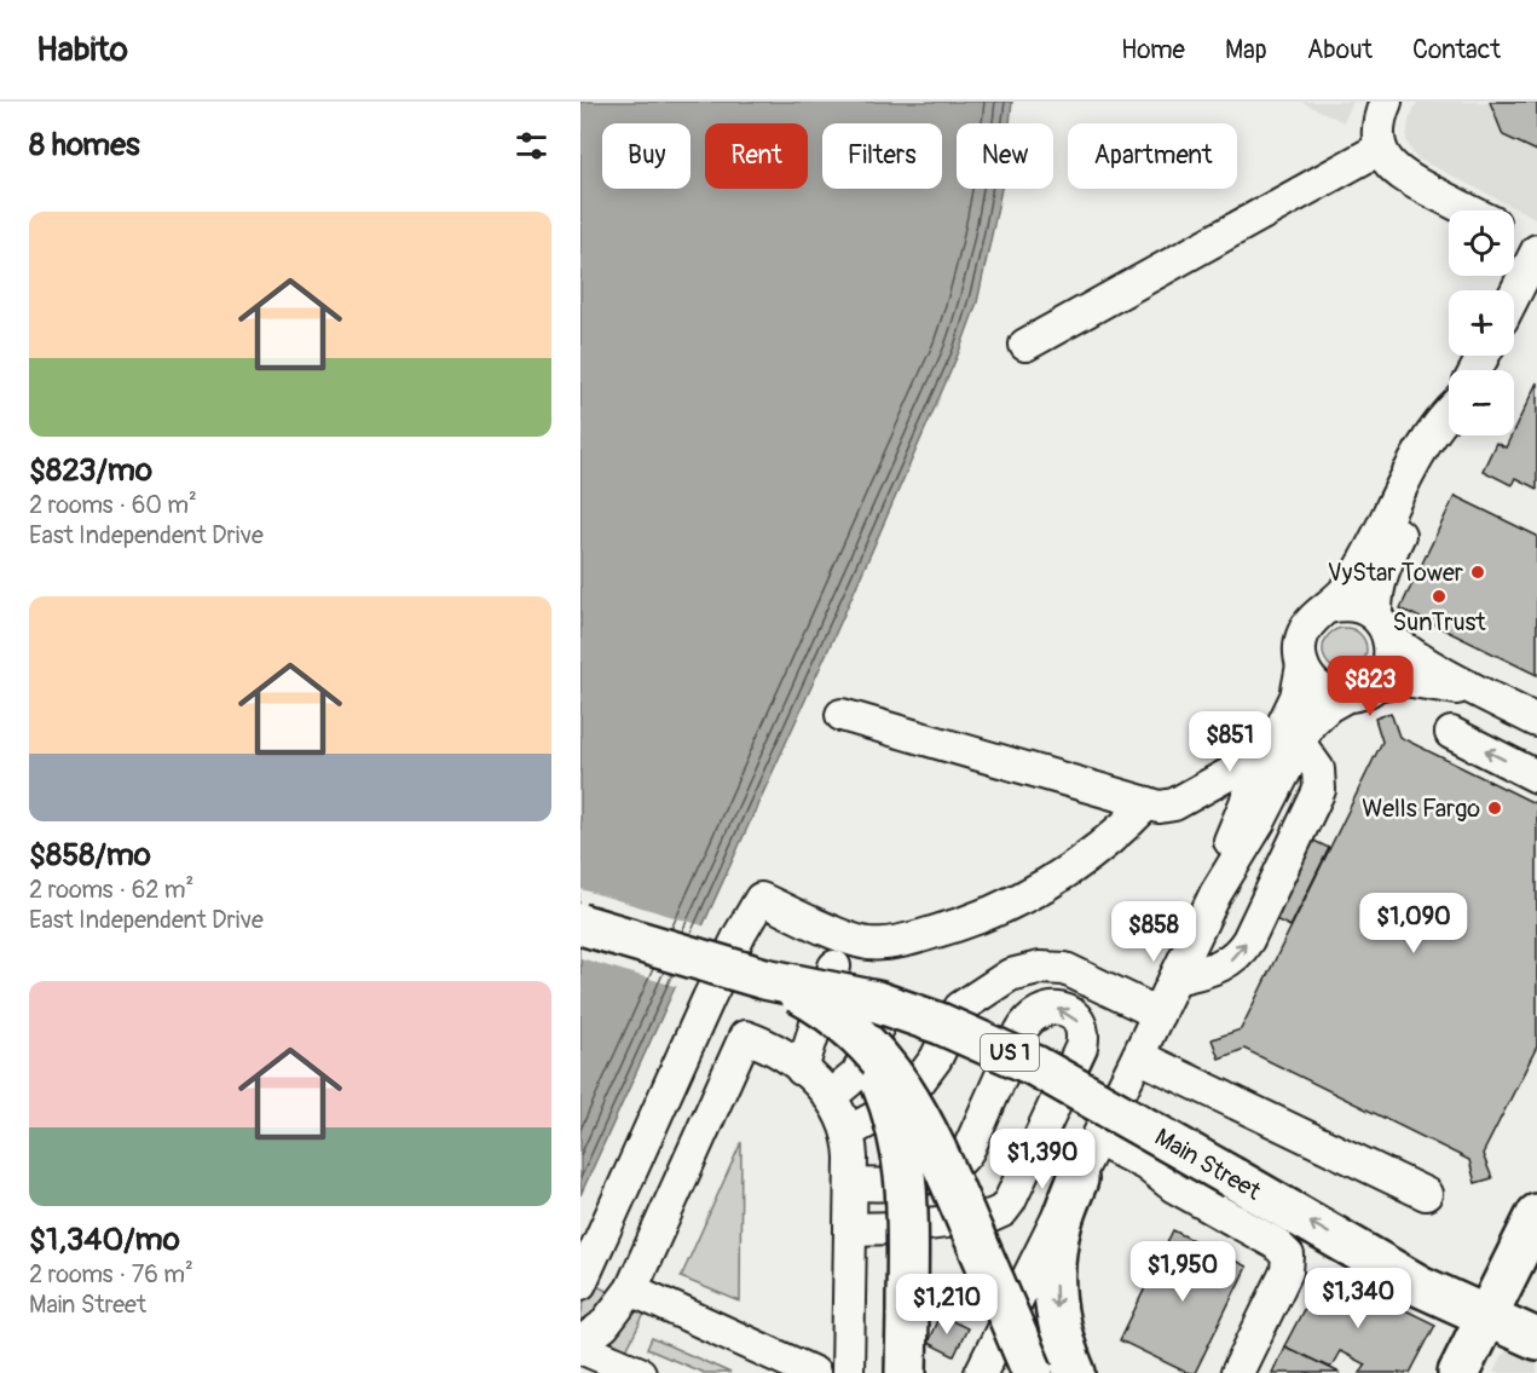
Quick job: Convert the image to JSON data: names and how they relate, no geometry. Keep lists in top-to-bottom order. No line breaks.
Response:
{"streets":{"main road":["US 1","Main Street"]},"crossings":[["US 1","Main Street"]],"one_way":["Main Street"],"places":["VyStar Tower","SunTrust","Wells Fargo"],"page":{"header":"Habito","nav":["Home","Map","About","Contact"],"heading":"8 homes","chip":["Buy","Rent","Filters","New","Apartment"],"list":[{"name":"$823/mo","note":"2 rooms · 60 m² · East Independent Drive"},{"name":"$858/mo","note":"2 rooms · 62 m² · East Independent Drive"},{"name":"$1,340/mo","note":"2 rooms · 76 m² · Main Street"}],"map_buttons":["+","−"],"price":["$823","$851","$1,090","$858","$1,390","$1,950","$1,340","$1,210"]}}
